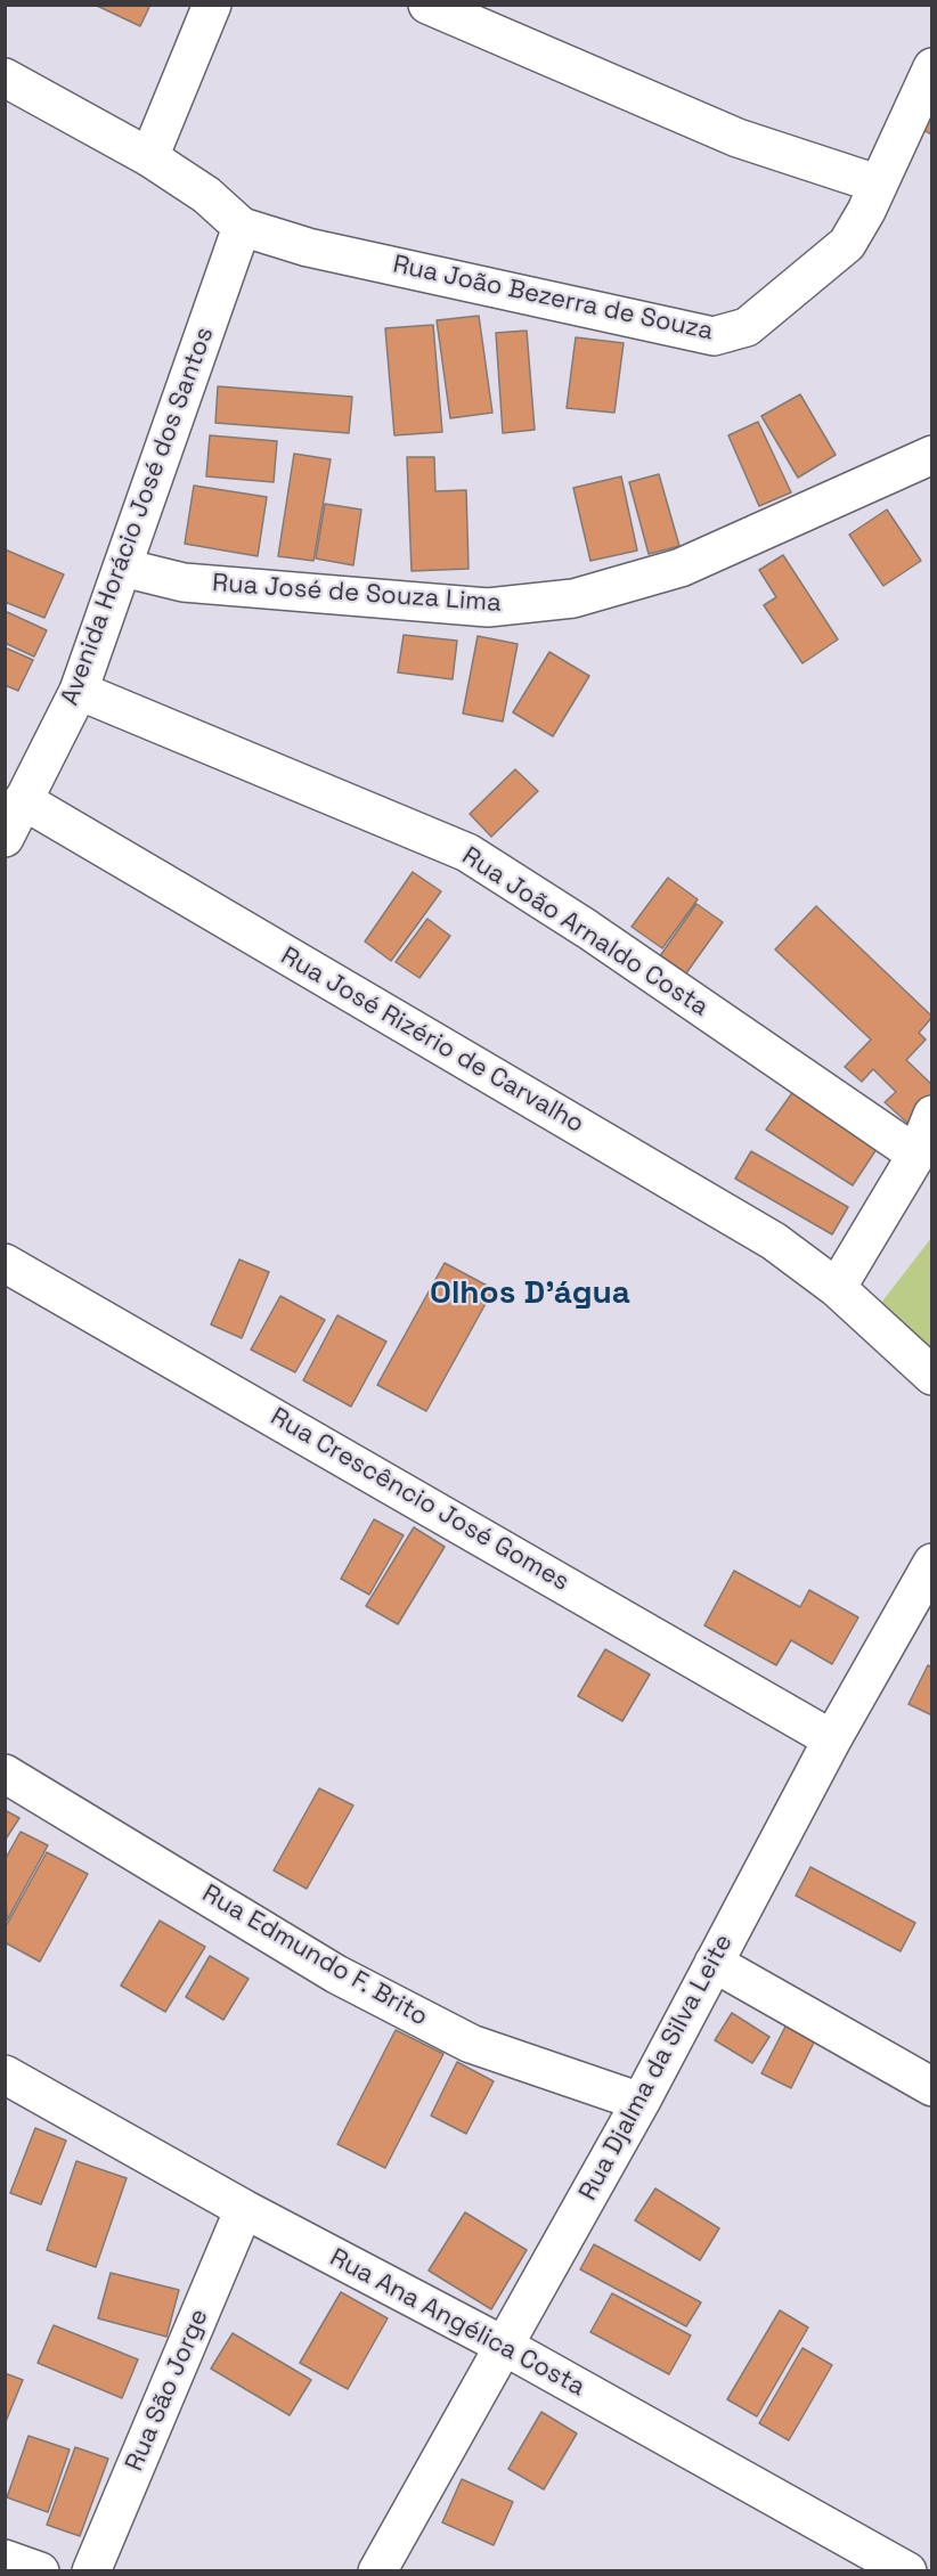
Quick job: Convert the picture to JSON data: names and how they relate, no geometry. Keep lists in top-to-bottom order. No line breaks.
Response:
{"streets":{"street":["Rua João Bezerra de Souza","Avenida Horácio José dos Santos","Rua José de Souza Lima","Rua João Arnaldo Costa","Rua José Rizério de Carvalho","Rua Crescêncio José Gomes","Rua Edmundo F. Brito","Rua Djalma da Silva Leite","Rua Ana Angélica Costa","Rua São Jorge"]},"crossings":[["Rua João Bezerra de Souza","Avenida Horácio José dos Santos"],["Avenida Horácio José dos Santos","Rua José de Souza Lima"],["Avenida Horácio José dos Santos","Rua João Arnaldo Costa"],["Avenida Horácio José dos Santos","Rua José Rizério de Carvalho"],["Rua Crescêncio José Gomes","Rua Djalma da Silva Leite"],["Rua Edmundo F. Brito","Rua Djalma da Silva Leite"],["Rua Djalma da Silva Leite","Rua Ana Angélica Costa"],["Rua Ana Angélica Costa","Rua São Jorge"]],"districts":["Olhos D'água"]}
